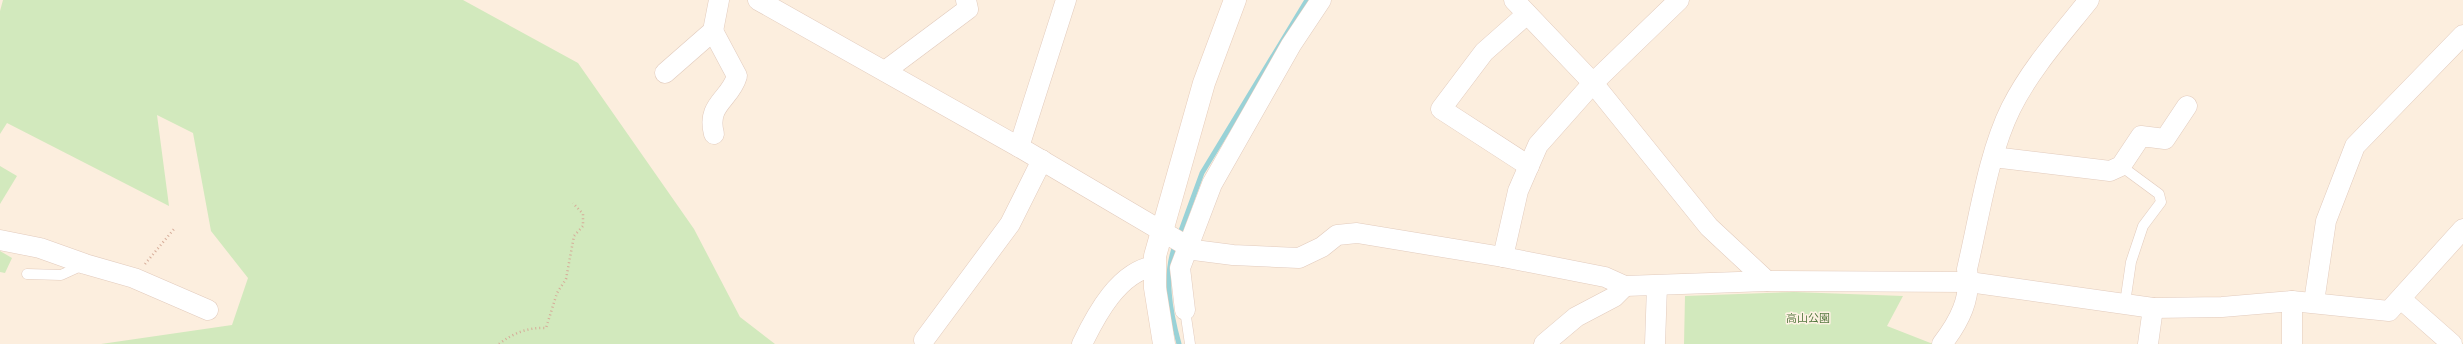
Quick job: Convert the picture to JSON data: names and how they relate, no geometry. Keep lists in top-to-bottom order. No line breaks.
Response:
{"parks":["高山公園"]}
